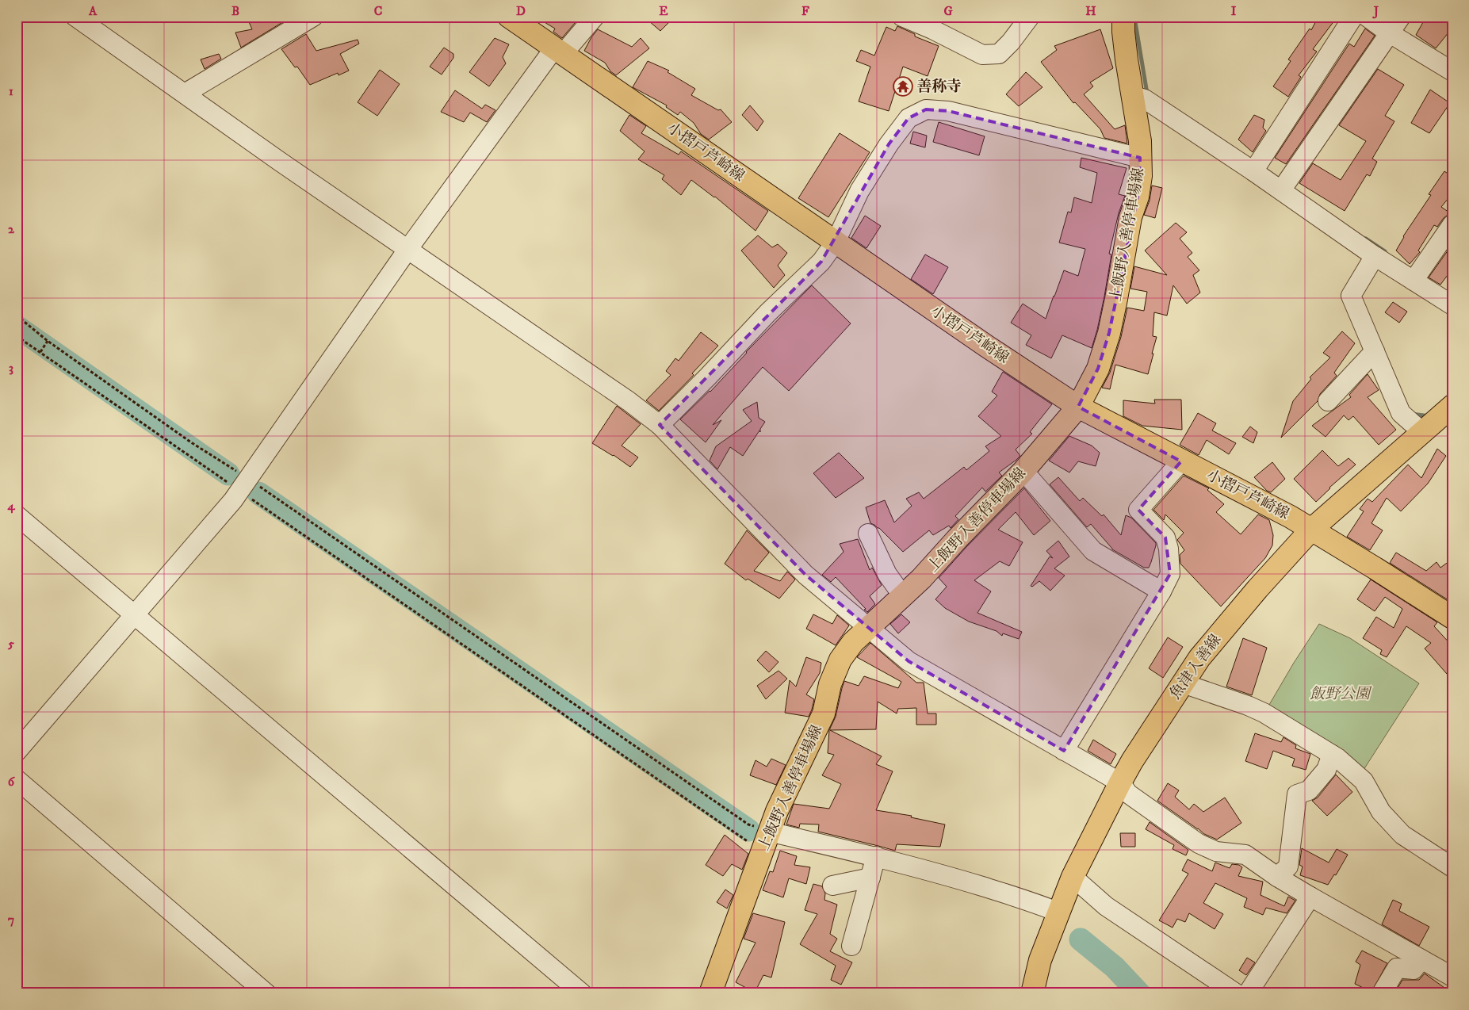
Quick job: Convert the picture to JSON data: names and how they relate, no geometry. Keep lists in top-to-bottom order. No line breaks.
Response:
{"streets":{"main road":["小摺戸芦崎線","上飯野入善停車場線","魚津入善線"]},"crossings":[["小摺戸芦崎線","上飯野入善停車場線"],["小摺戸芦崎線","魚津入善線"]],"parks":["飯野公園"],"places":{"temple":["善称寺"]},"grid":{"columns":["A","B","C","D","E","F","G","H","I","J"],"rows":["1","2","3","4","5","6","7"]}}
